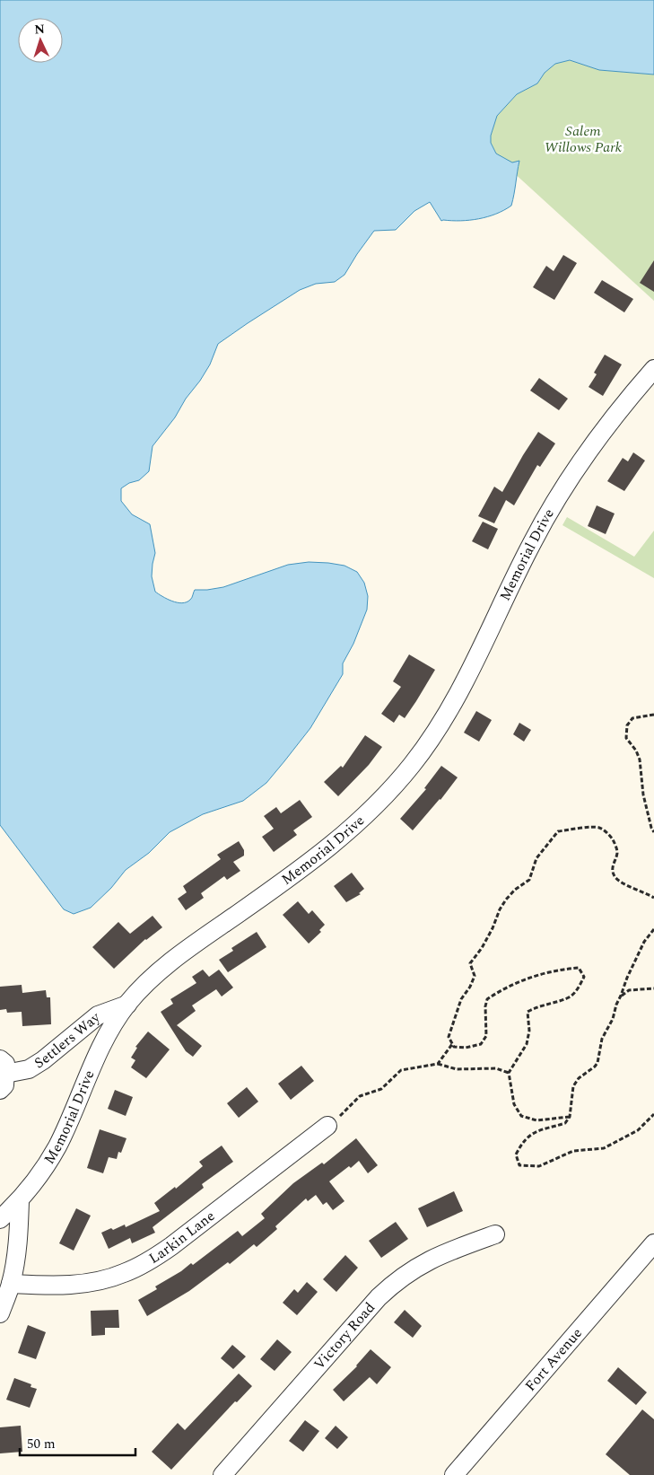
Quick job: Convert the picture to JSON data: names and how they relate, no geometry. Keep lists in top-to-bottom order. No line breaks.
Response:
{"streets":{"street":["Memorial Drive","Settlers Way","Larkin Lane","Victory Road","Fort Avenue"]},"crossings":[["Memorial Drive","Settlers Way"]],"parks":["Salem Willows Park"],"scale_bar":"50 m","north":"top"}
